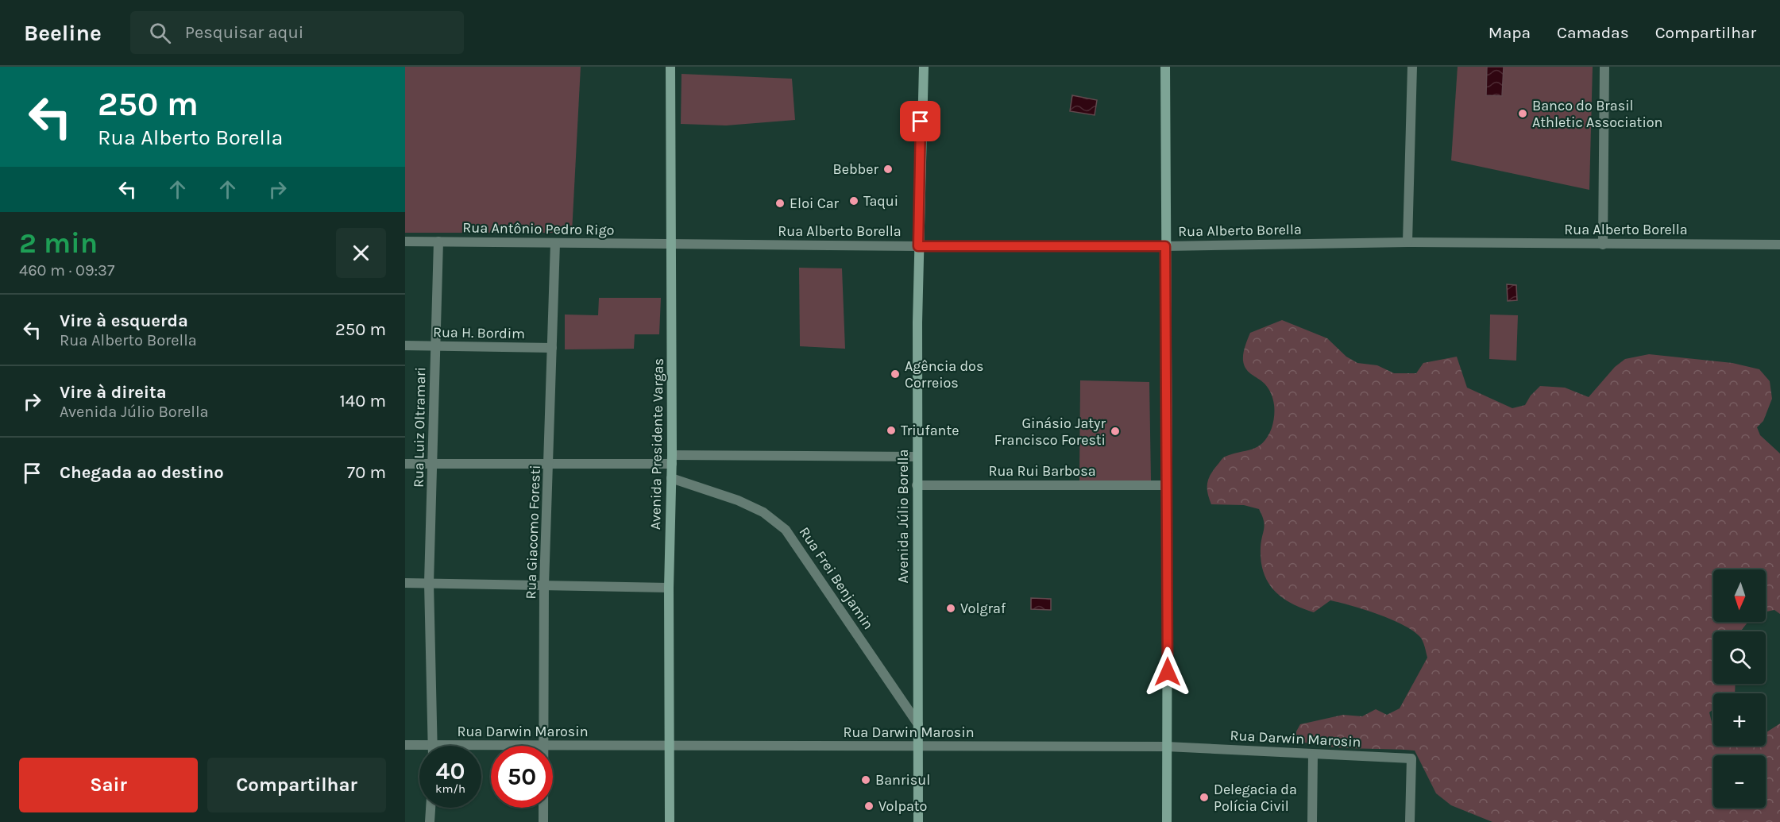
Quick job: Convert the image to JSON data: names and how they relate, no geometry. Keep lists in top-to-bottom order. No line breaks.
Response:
{"streets":{"main road":["Avenida Presidente Vargas","Avenida Júlio Borella"],"street":["Rua Antônio Pedro Rigo","Rua Alberto Borella","Rua H. Bordim","Rua Luiz Oltramari","Rua Rui Barbosa","Rua Giacomo Foresti","Rua Frei Benjamin","Rua Darwin Marosin"]},"crossings":[["Rua Antônio Pedro Rigo","Rua Alberto Borella"],["Rua Antônio Pedro Rigo","Rua Luiz Oltramari"],["Rua Antônio Pedro Rigo","Avenida Presidente Vargas"],["Rua Antônio Pedro Rigo","Rua Giacomo Foresti"],["Rua Alberto Borella","Avenida Presidente Vargas"],["Rua Alberto Borella","Avenida Júlio Borella"],["Rua H. Bordim","Rua Luiz Oltramari"],["Rua H. Bordim","Rua Giacomo Foresti"],["Rua Luiz Oltramari","Rua Darwin Marosin"],["Avenida Presidente Vargas","Rua Frei Benjamin"],["Avenida Presidente Vargas","Rua Darwin Marosin"],["Rua Rui Barbosa","Avenida Júlio Borella"],["Avenida Júlio Borella","Rua Frei Benjamin"],["Avenida Júlio Borella","Rua Darwin Marosin"],["Rua Giacomo Foresti","Rua Darwin Marosin"]],"places":["Banco do Brasil Athletic Association","Bebber","Taqui","Eloi Car","Agência dos Correios","Triufante","Ginásio Jatyr Francisco Foresti","Volgraf","Banrisul","Delegacia da Polícia Civil","Volpato"],"north":"bottom","page":{"header":"Beeline","search":"Pesquisar aqui","nav":["Mapa","Camadas","Compartilhar"],"turn":["250 m","Rua Alberto Borella"],"heading":["2 min","460 m · 09:37"],"list":[{"name":"Vire à esquerda","note":"Rua Alberto Borella","value":"250 m"},{"name":"Vire à direita","note":"Avenida Júlio Borella","value":"140 m"},{"name":"Chegada ao destino","value":"70 m"}],"map_buttons":["+","−"],"speed":"40 km/h","limit":"50","buttons":["Sair","Compartilhar"]}}
